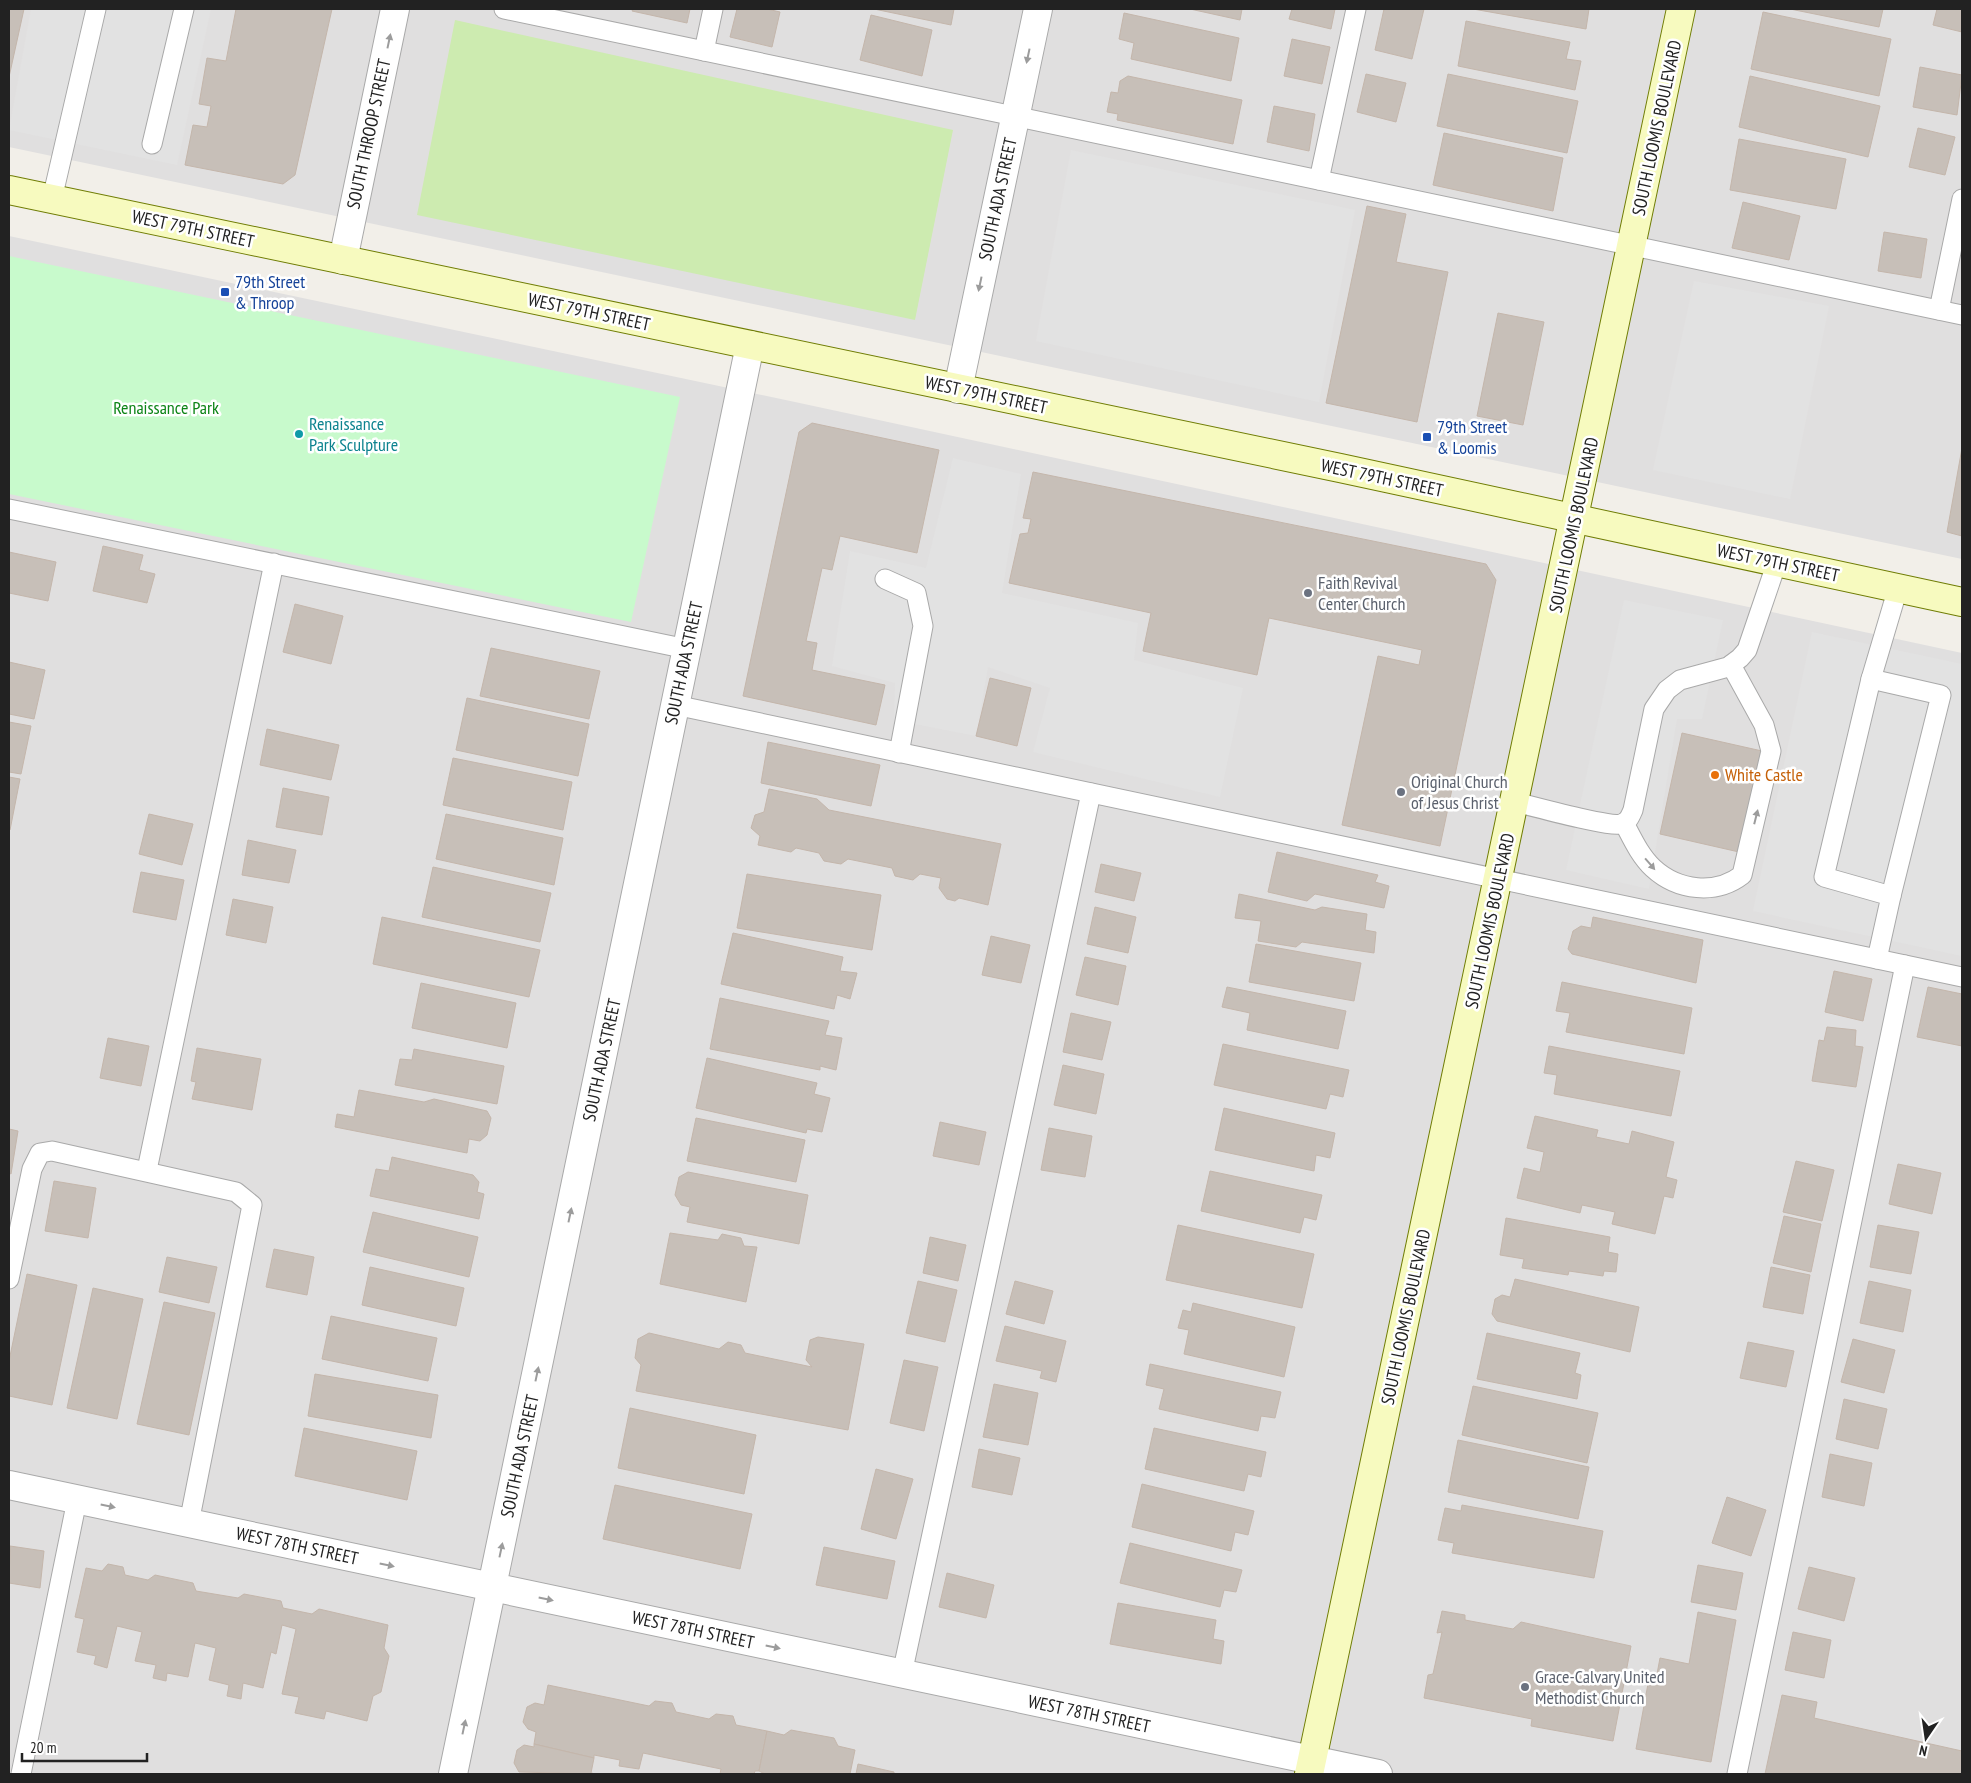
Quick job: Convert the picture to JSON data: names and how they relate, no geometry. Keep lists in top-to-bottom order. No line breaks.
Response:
{"streets":{"main road":["SOUTH LOOMIS BOULEVARD","WEST 79TH STREET"],"street":["SOUTH THROOP STREET","SOUTH ADA STREET","WEST 78TH STREET"]},"crossings":[["SOUTH LOOMIS BOULEVARD","WEST 79TH STREET"],["SOUTH LOOMIS BOULEVARD","WEST 78TH STREET"],["SOUTH THROOP STREET","WEST 79TH STREET"],["SOUTH ADA STREET","WEST 79TH STREET"],["SOUTH ADA STREET","WEST 78TH STREET"]],"one_way":["SOUTH THROOP STREET","WEST 78TH STREET"],"parks":["Renaissance Park"],"places":{"transit":["79th Street & Throop","79th Street & Loomis"],"other":["Renaissance Park Sculpture","Faith Revival Center Church","White Castle","Original Church of Jesus Christ","Grace-Calvary United Methodist Church"]},"scale_bar":"20 m","north":"bottom"}
